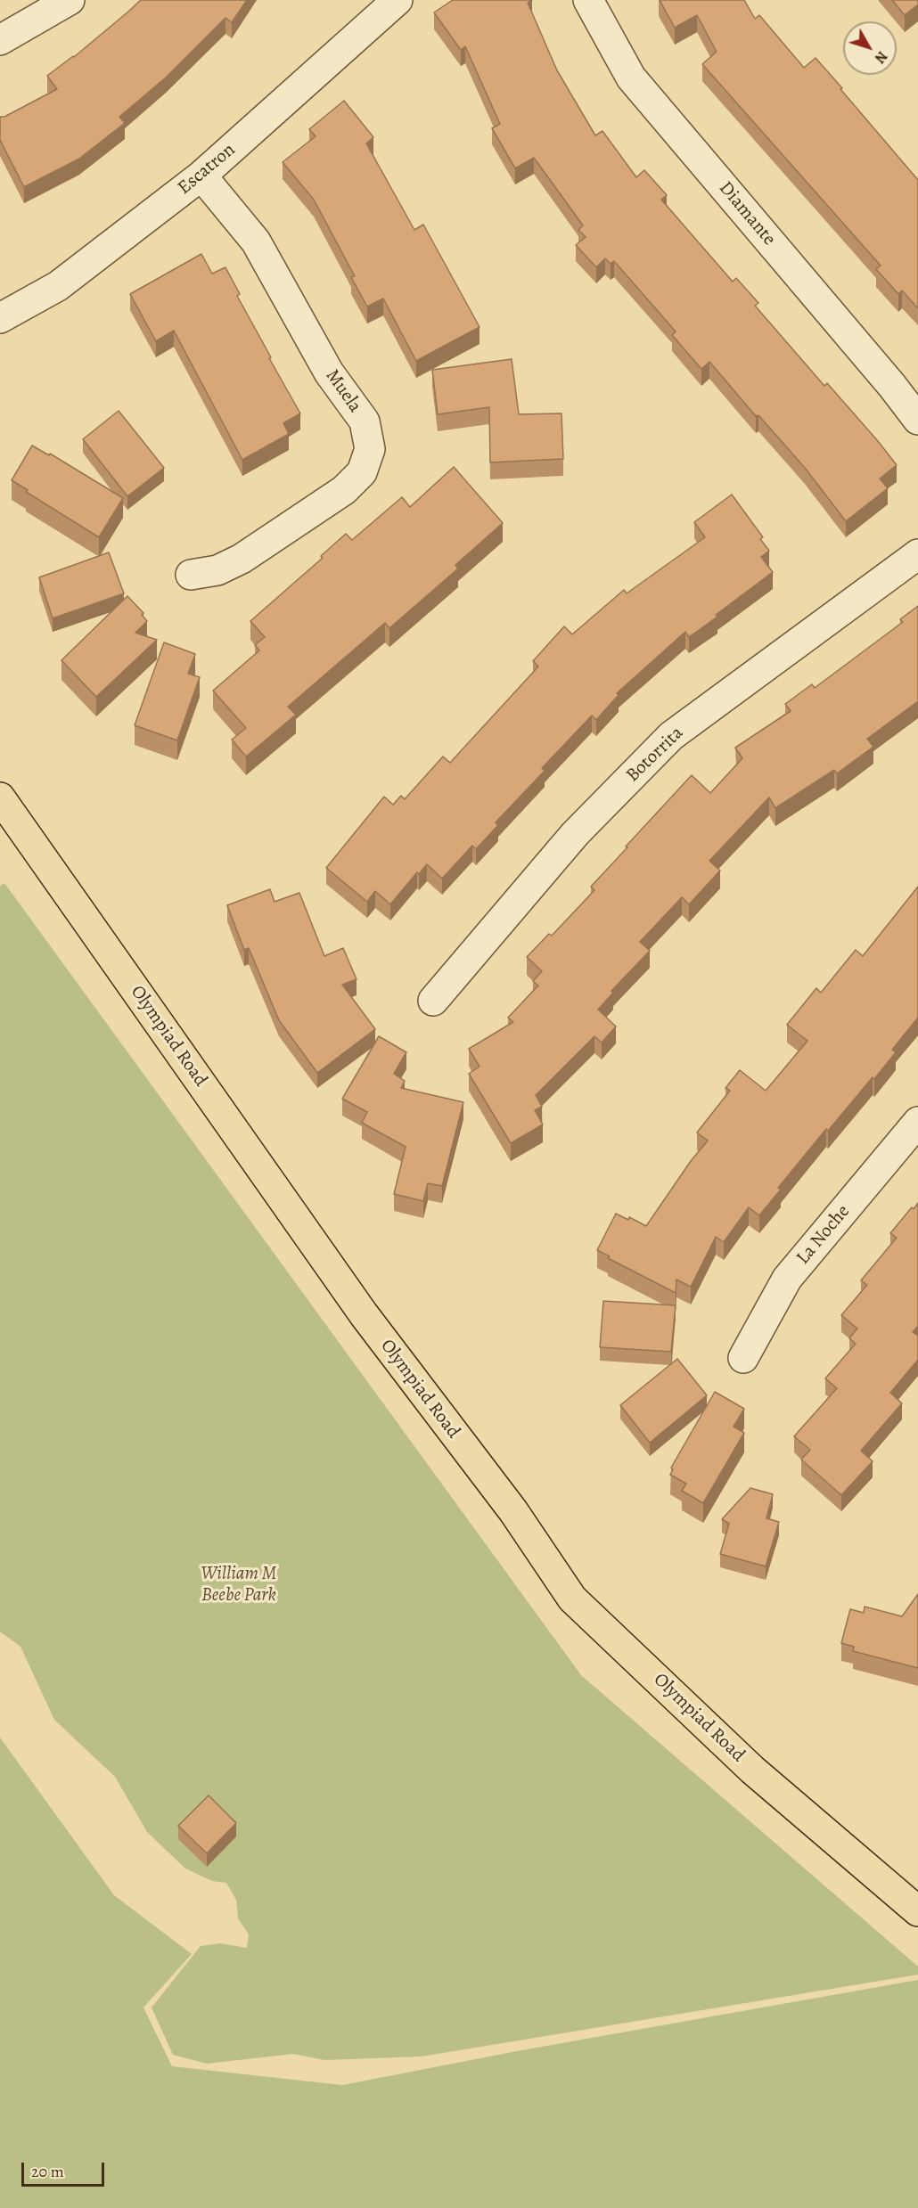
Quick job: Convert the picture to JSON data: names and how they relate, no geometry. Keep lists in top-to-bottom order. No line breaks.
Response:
{"streets":{"main road":["Olympiad Road"],"street":["Escatron","Diamante","Muela","Botorrita","La Noche"]},"crossings":[["Escatron","Muela"]],"parks":["William M Beebe Park"],"scale_bar":"20 m","north":"bottom right"}
